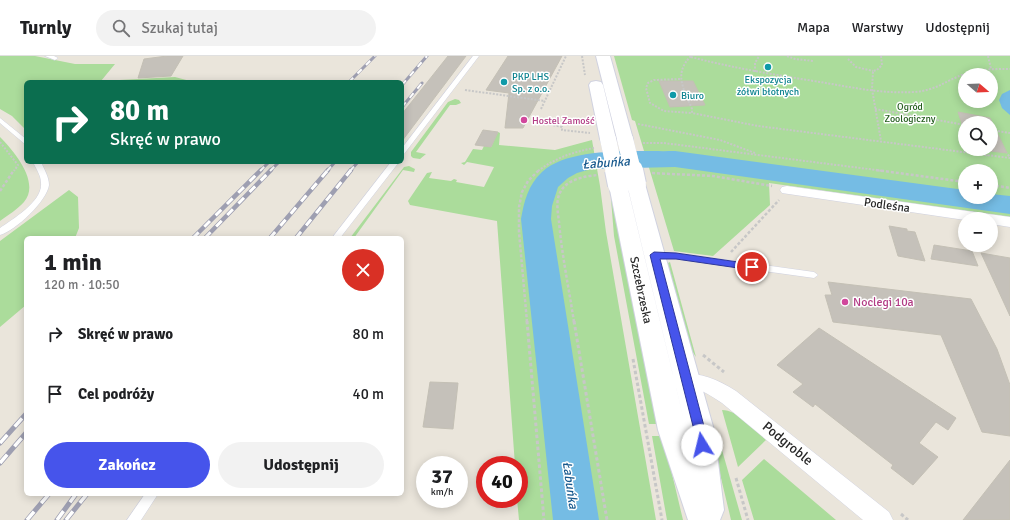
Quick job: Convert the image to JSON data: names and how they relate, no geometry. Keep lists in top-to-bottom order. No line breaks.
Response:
{"streets":{"street":["Podleśna","Szczebrzeska","Podgroble"]},"crossings":[["Szczebrzeska","Podgroble"]],"water":["Łabuńka"],"parks":["Ogród Zoologiczny"],"places":["Ekspozycja żółwi błotnych","PKP LHS Sp. z o.o.","Biuro","Hostel Zamość","Noclegi 10a"],"north":"right","page":{"header":"Turnly","search":"Szukaj tutaj","nav":["Mapa","Warstwy","Udostępnij"],"map_buttons":["+","−"],"turn":["80 m","Skręć w prawo"],"heading":["1 min","120 m · 10:50"],"list":[{"name":"Skręć w prawo","value":"80 m"},{"name":"Cel podróży","value":"40 m"}],"buttons":["Zakończ","Udostępnij"],"speed":"37 km/h","limit":"40"}}
